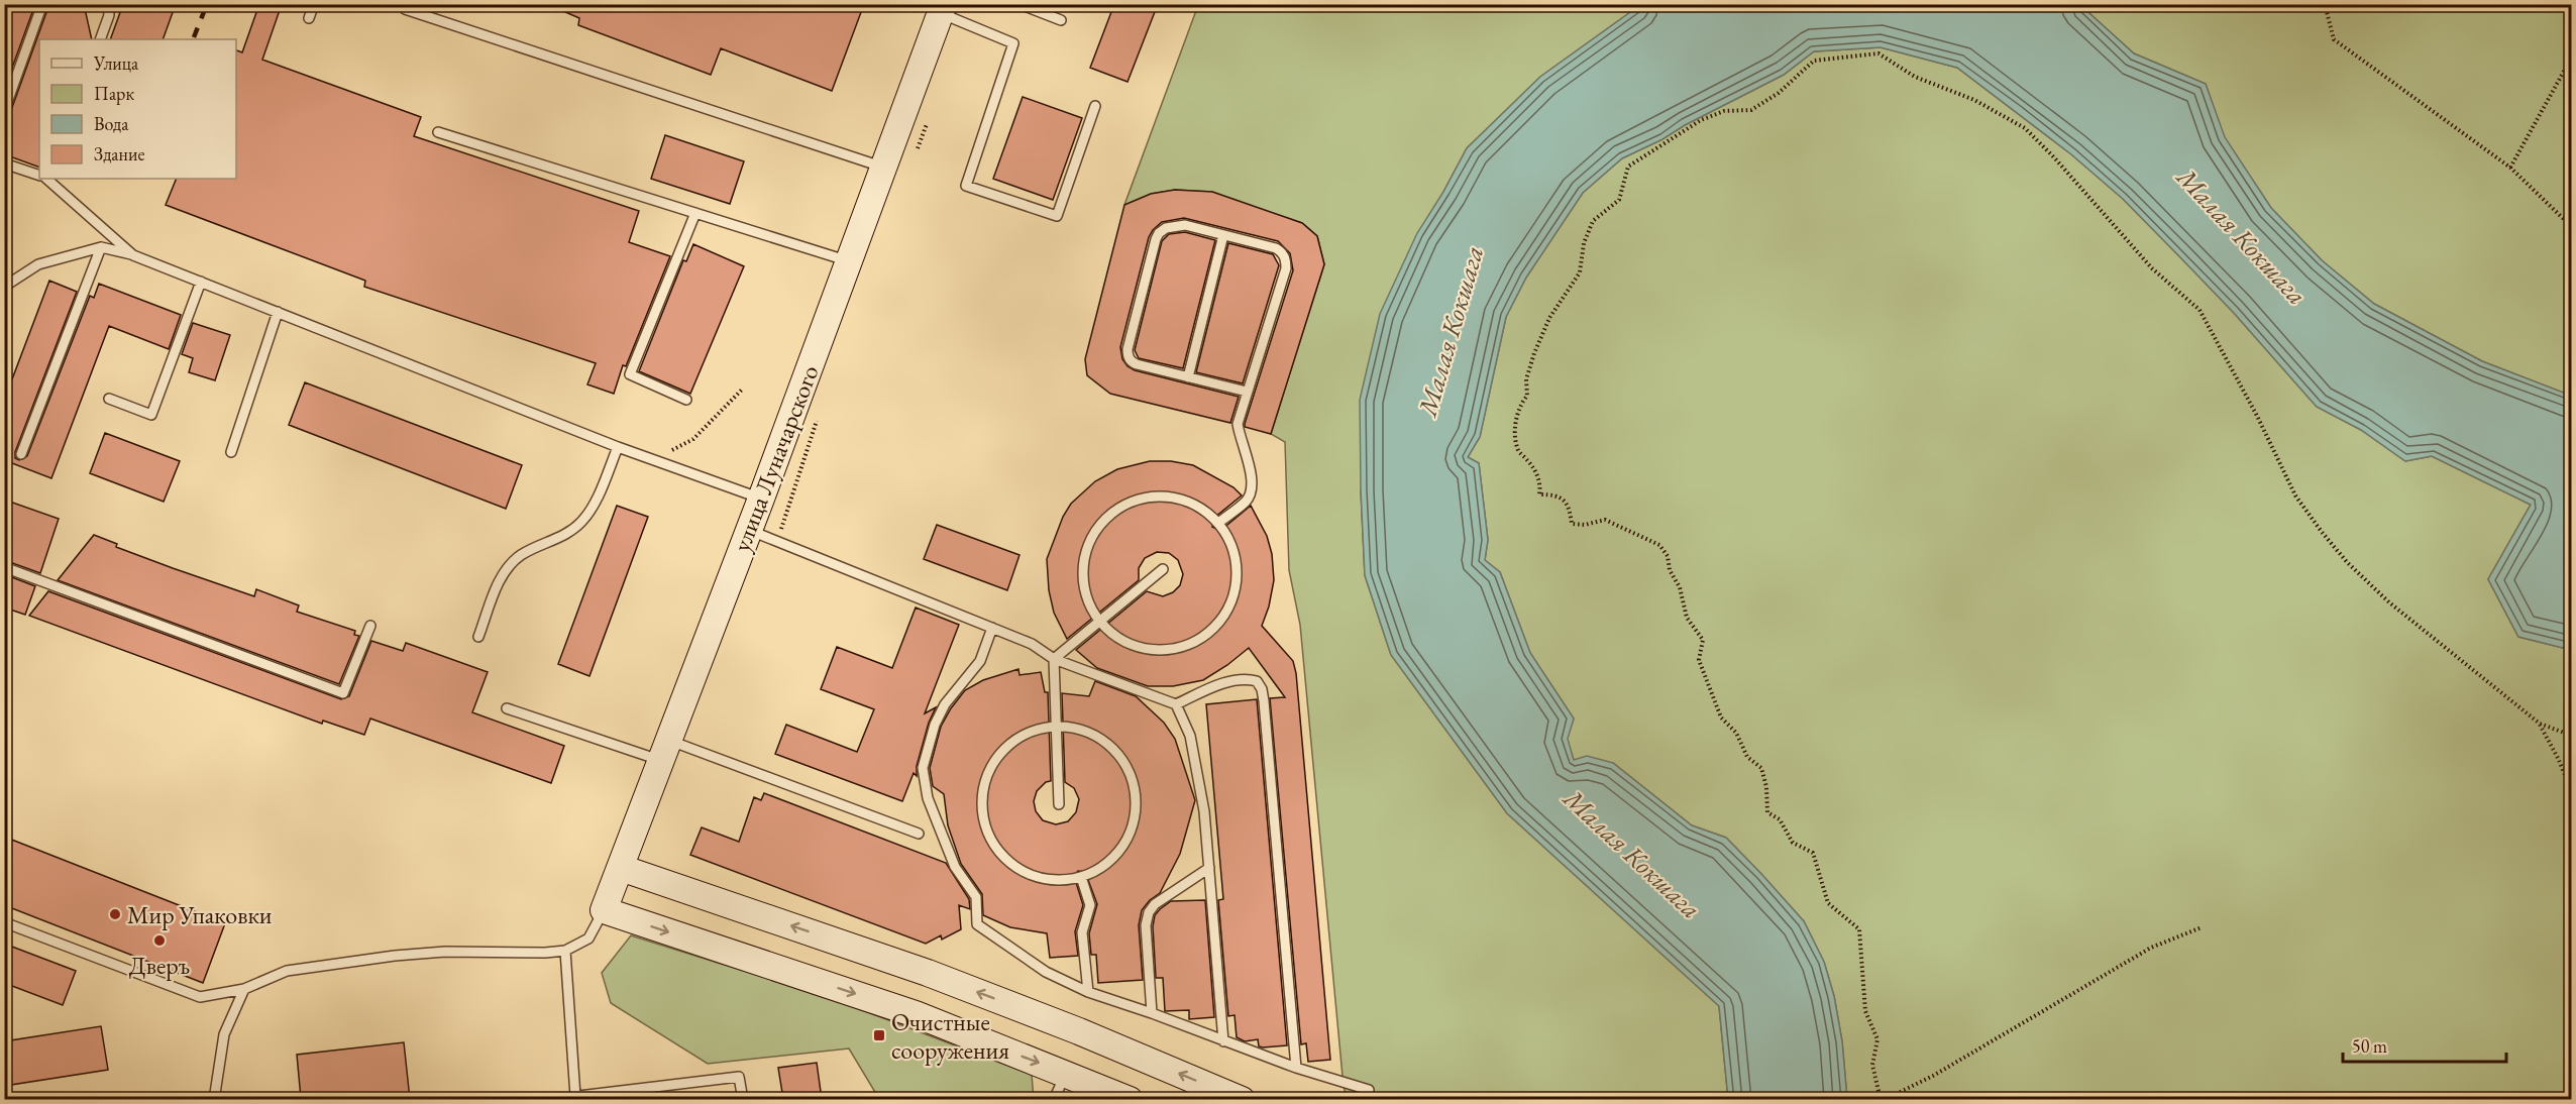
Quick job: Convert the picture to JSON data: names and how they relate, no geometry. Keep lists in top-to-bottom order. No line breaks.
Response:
{"streets":{"main road":["улица Луначарского"]},"water":["Малая Кокшага"],"places":{"other":["Мир Упаковки","Дверъ"],"transit":["Очистные сооружения"]},"legend":["Улица","Парк","Вода","Здание"],"scale_bar":"50 m"}
